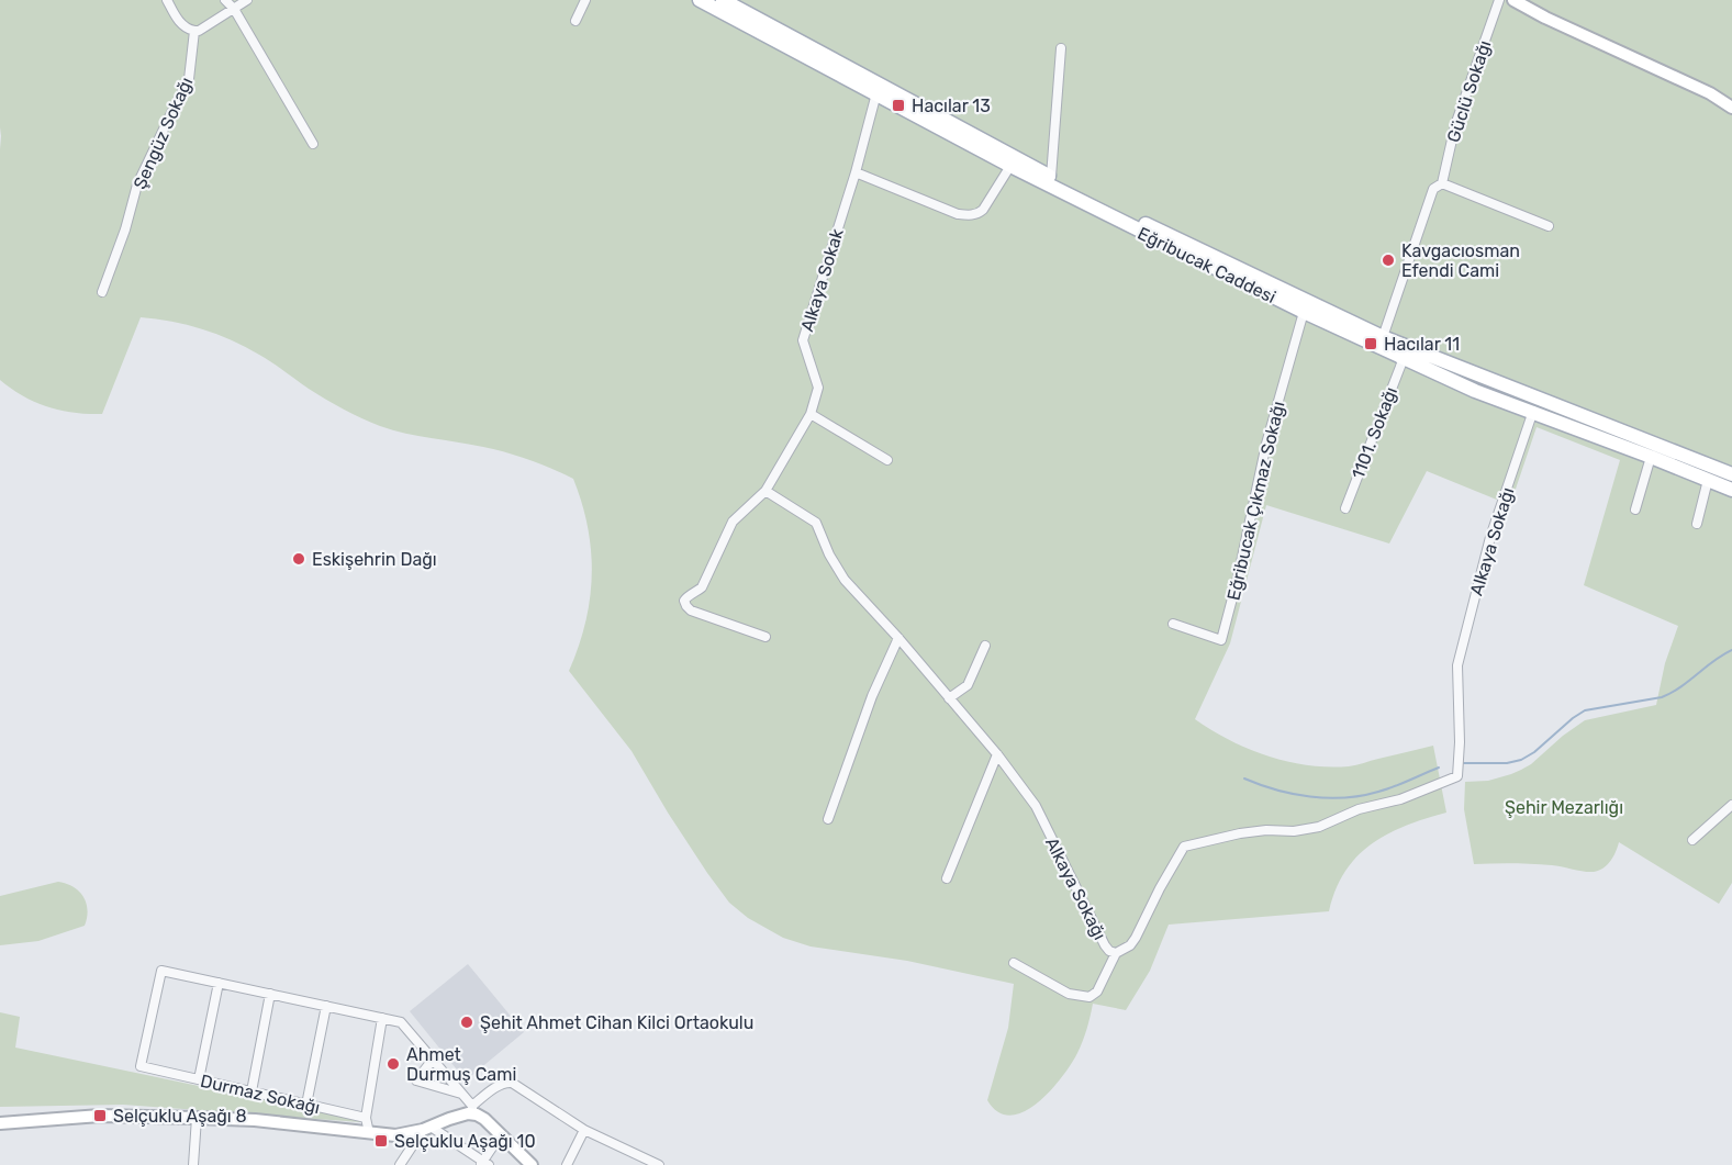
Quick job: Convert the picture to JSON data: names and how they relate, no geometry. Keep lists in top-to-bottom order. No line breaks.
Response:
{"streets":{"main road":["Eğribucak Caddesi"],"street":["Güclü Sokağı","Şengüz Sokağı","Alkaya Sokak","1101. Sokağı","Eğribucak Çıkmaz Sokağı","Alkaya Sokağı","Durmaz Sokağı"]},"crossings":[["Güclü Sokağı","Eğribucak Caddesi"],["Eğribucak Caddesi","Alkaya Sokak"],["Eğribucak Caddesi","1101. Sokağı"],["Eğribucak Caddesi","Eğribucak Çıkmaz Sokağı"],["Eğribucak Caddesi","Alkaya Sokağı"],["Alkaya Sokak","Alkaya Sokağı"]],"parks":["Şehir Mezarlığı"],"places":{"transit":["Hacılar 13","Hacılar 11","Selçuklu Aşağı 8","Selçuklu Aşağı 10"],"other":["Kavgacıosman Efendi Cami","Eskişehrin Dağı","Şehit Ahmet Cihan Kilci Ortaokulu","Ahmet Durmuş Cami"]}}
